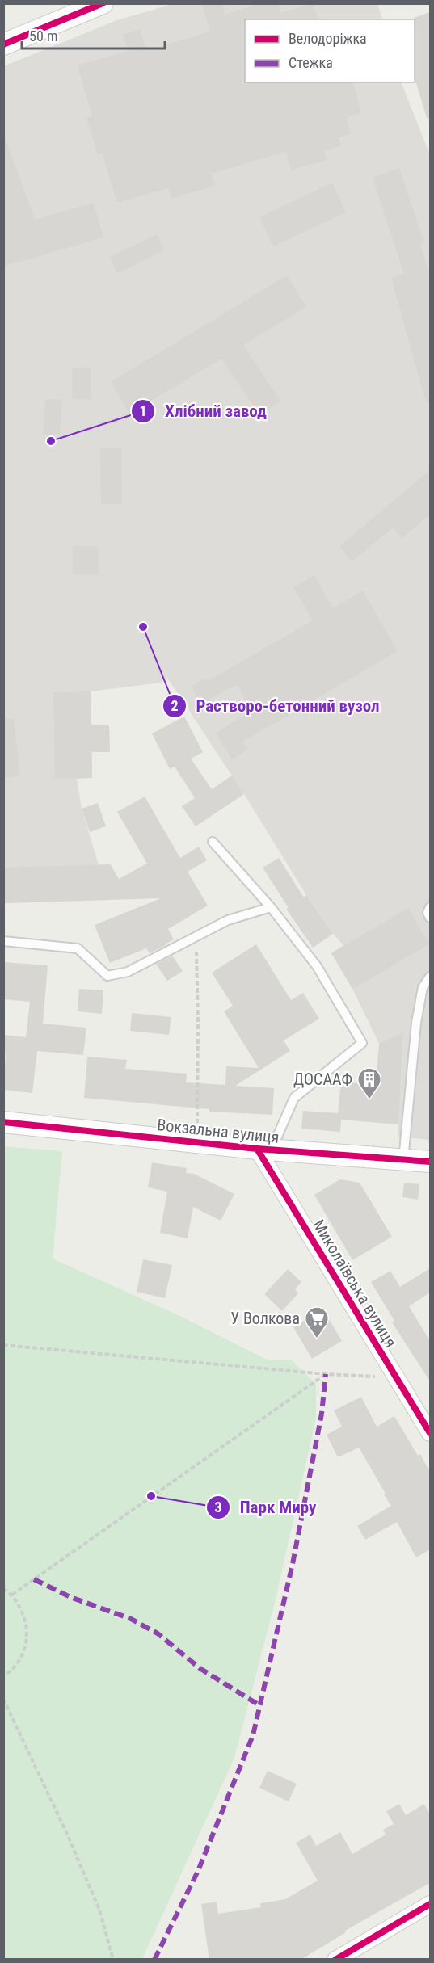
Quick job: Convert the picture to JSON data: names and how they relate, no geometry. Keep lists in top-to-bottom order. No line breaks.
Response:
{"streets":{"street":["Вокзальна вулиця","Миколаївська вулиця"]},"crossings":[["Вокзальна вулиця","Миколаївська вулиця"]],"places":{"other":["Хлібний завод","Растворо-бетонний вузол","Парк Миру"],"building":["ДОСААФ"],"supermarket":["У Волкова"]},"legend":["Велодоріжка","Стежка"],"scale_bar":"50 m"}
